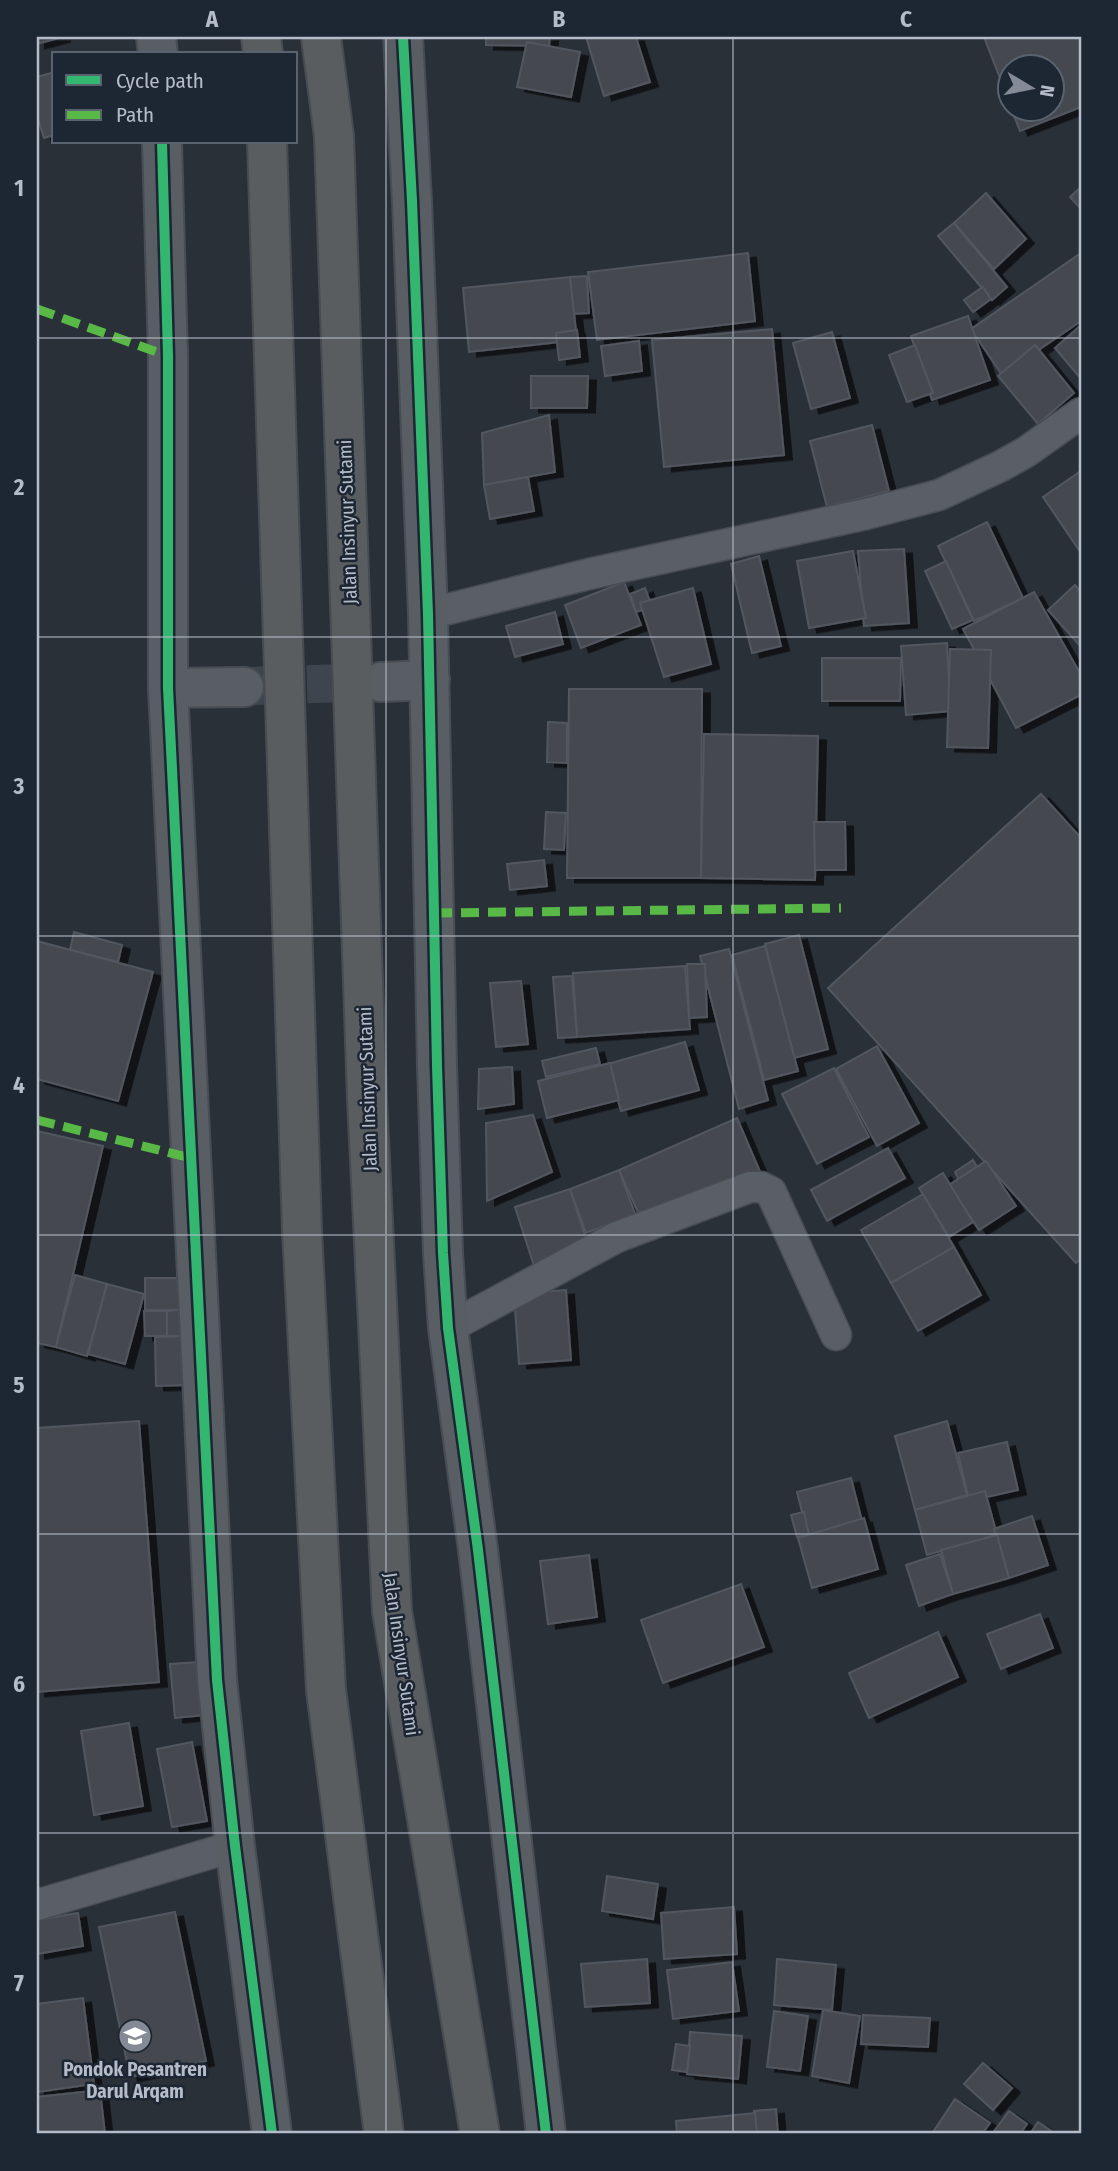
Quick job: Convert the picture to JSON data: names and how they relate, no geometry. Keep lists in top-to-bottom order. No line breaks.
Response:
{"streets":{"highway":["Jalan Insinyur Sutami"]},"places":{"school or university":["Pondok Pesantren Darul Arqam"]},"legend":["Cycle path","Path"],"north":"right","grid":{"columns":["A","B","C"],"rows":["1","2","3","4","5","6","7"]}}
